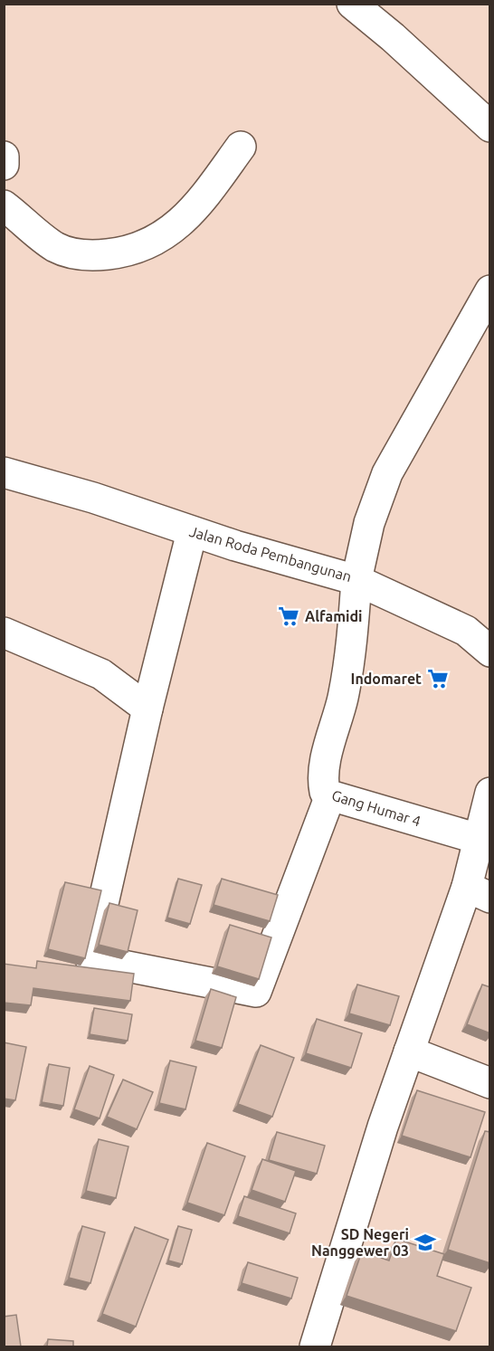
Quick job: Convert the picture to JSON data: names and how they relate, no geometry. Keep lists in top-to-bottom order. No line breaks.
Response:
{"streets":{"street":["Jalan Roda Pembangunan","Gang Humar 4"]},"crossings":[["Jalan Roda Pembangunan","Gang Humar 4"]],"places":{"supermarket":["Alfamidi","Indomaret"],"school or university":["SD Negeri Nanggewer 03"]}}
